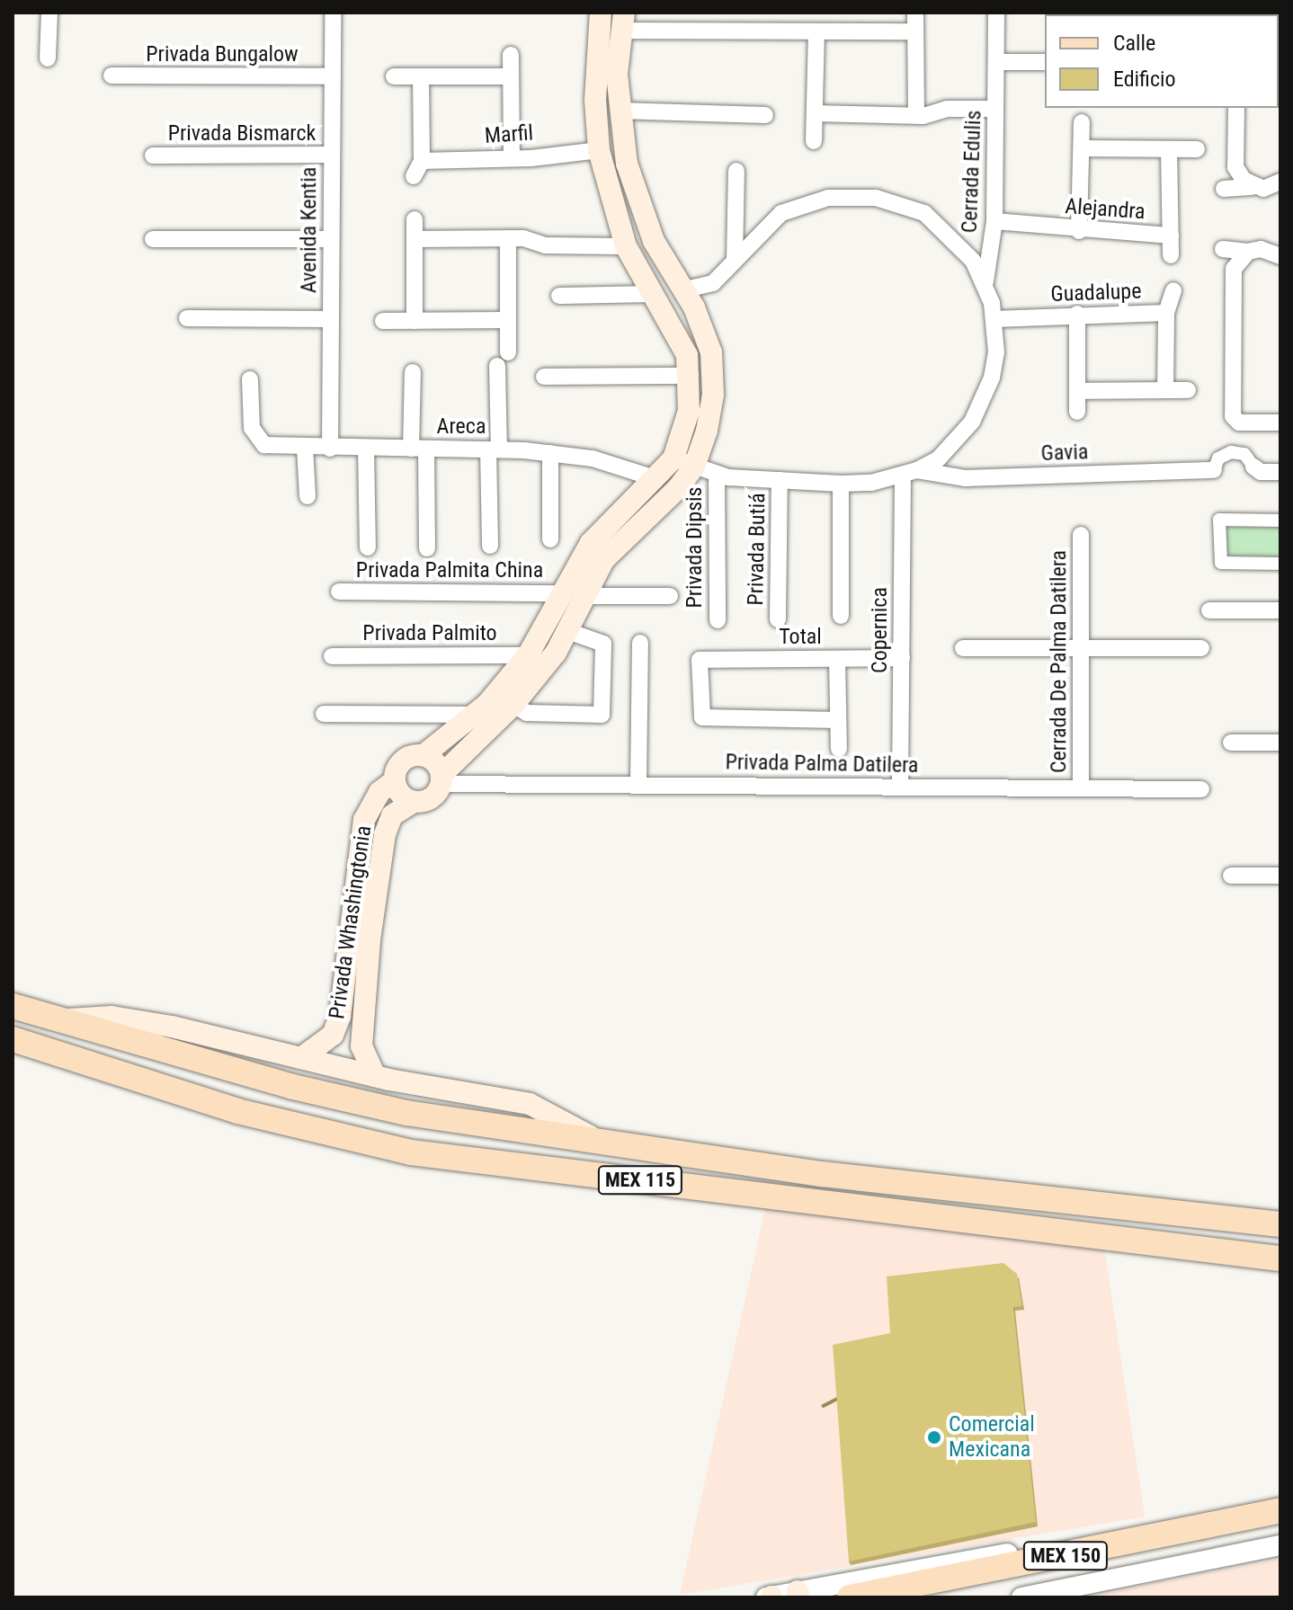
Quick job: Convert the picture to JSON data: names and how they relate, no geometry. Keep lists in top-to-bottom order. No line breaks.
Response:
{"streets":{"main road":["Privada Whashingtonia","MEX 115","MEX 150"],"street":["Privada Bungalow","Privada Bismarck","Marfil","Cerrada Edulis","Alejandra","Avenida Kentia","Guadalupe","Areca","Gavia","Privada Dipsis","Privada Butiá","Privada Palmita China","Copernica","Privada Palmito","Total","Cerrada De Palma Datilera","Privada Palma Datilera"]},"crossings":[["Privada Bungalow","Avenida Kentia"],["Privada Bismarck","Avenida Kentia"],["Cerrada Edulis","Alejandra"],["Avenida Kentia","Areca"],["Gavia","Copernica"],["Copernica","Total"],["Copernica","Privada Palma Datilera"],["Cerrada De Palma Datilera","Privada Palma Datilera"],["Privada Palma Datilera","Privada Whashingtonia"]],"places":["Comercial Mexicana"],"legend":["Calle","Edificio"]}
